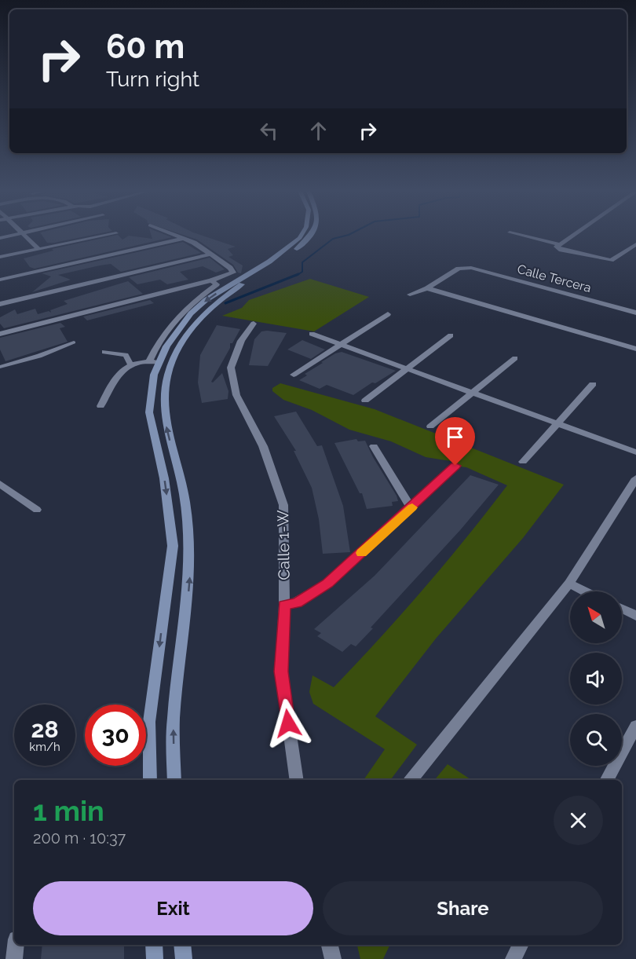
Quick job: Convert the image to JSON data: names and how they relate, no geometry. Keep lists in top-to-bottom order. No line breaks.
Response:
{"streets":{"street":["Calle Tercera","Calle 1-W"]},"north":"top left","page":{"turn":["60 m","Turn right"],"speed":"28 km/h","limit":"30","heading":["1 min","200 m · 10:37"],"buttons":["Exit","Share"]}}
